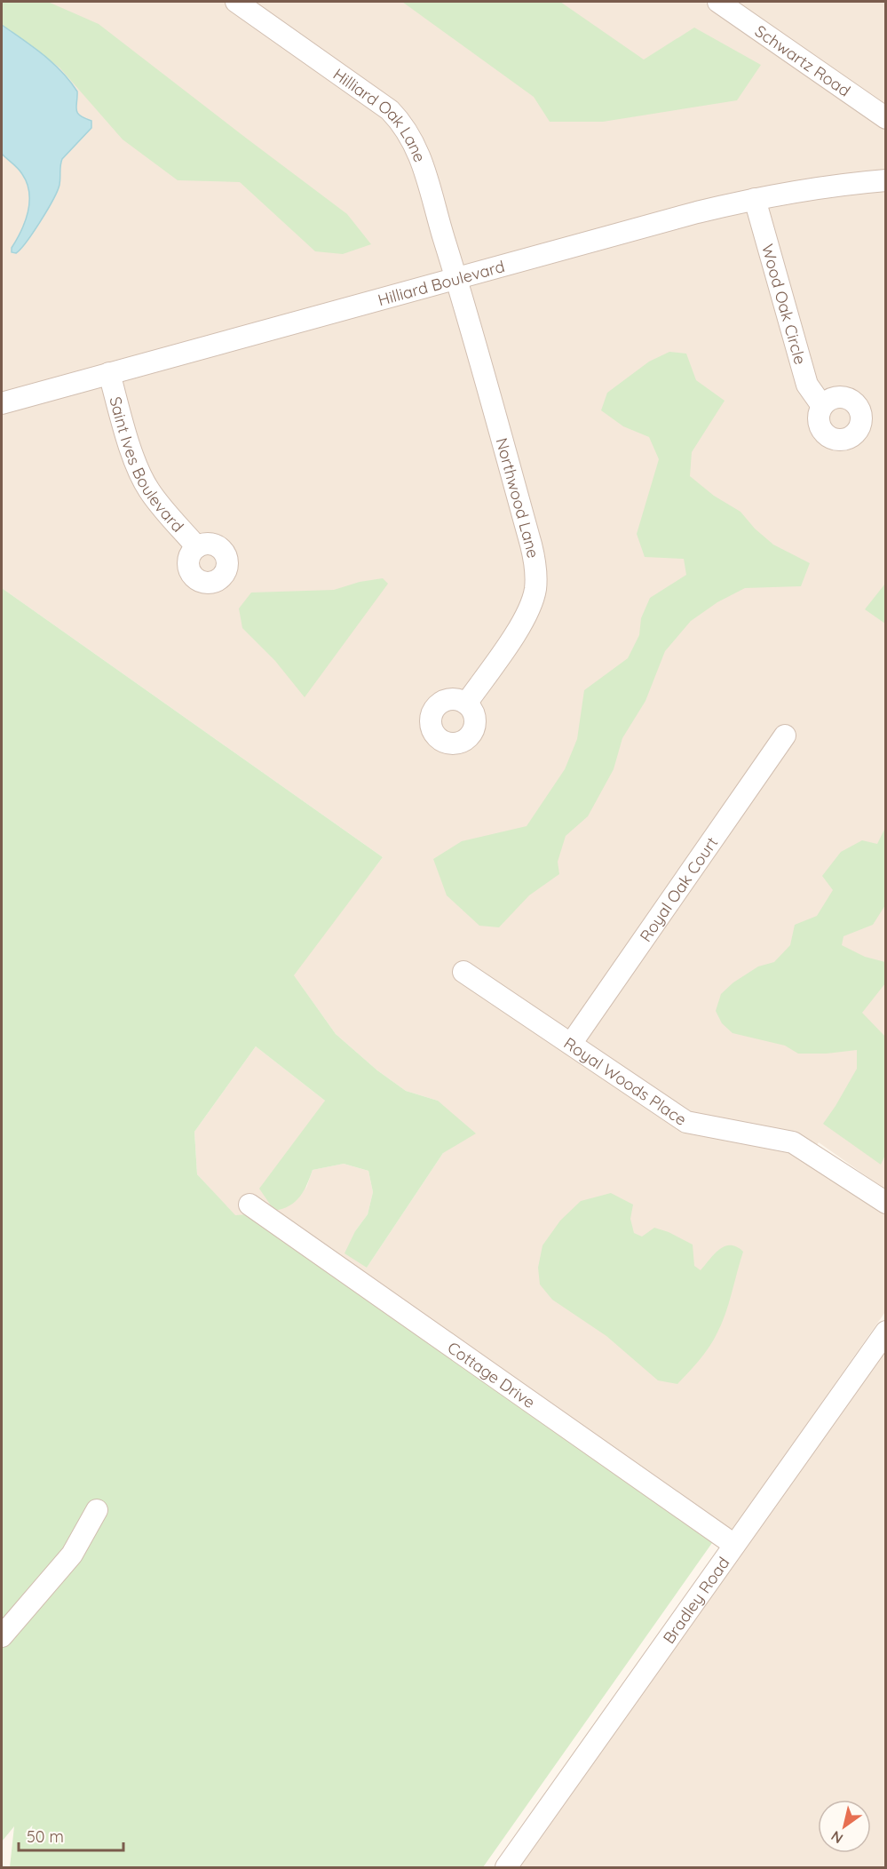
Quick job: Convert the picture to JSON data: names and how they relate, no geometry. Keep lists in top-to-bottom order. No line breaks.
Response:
{"streets":{"street":["Schwartz Road","Hilliard Oak Lane","Hilliard Boulevard","Wood Oak Circle","Saint Ives Boulevard","Northwood Lane","Royal Oak Court","Royal Woods Place","Cottage Drive","Bradley Road"]},"crossings":[["Hilliard Oak Lane","Hilliard Boulevard"],["Hilliard Oak Lane","Northwood Lane"],["Hilliard Boulevard","Wood Oak Circle"],["Hilliard Boulevard","Saint Ives Boulevard"],["Hilliard Boulevard","Northwood Lane"],["Royal Oak Court","Royal Woods Place"],["Cottage Drive","Bradley Road"]],"scale_bar":"50 m","north":"bottom left"}
